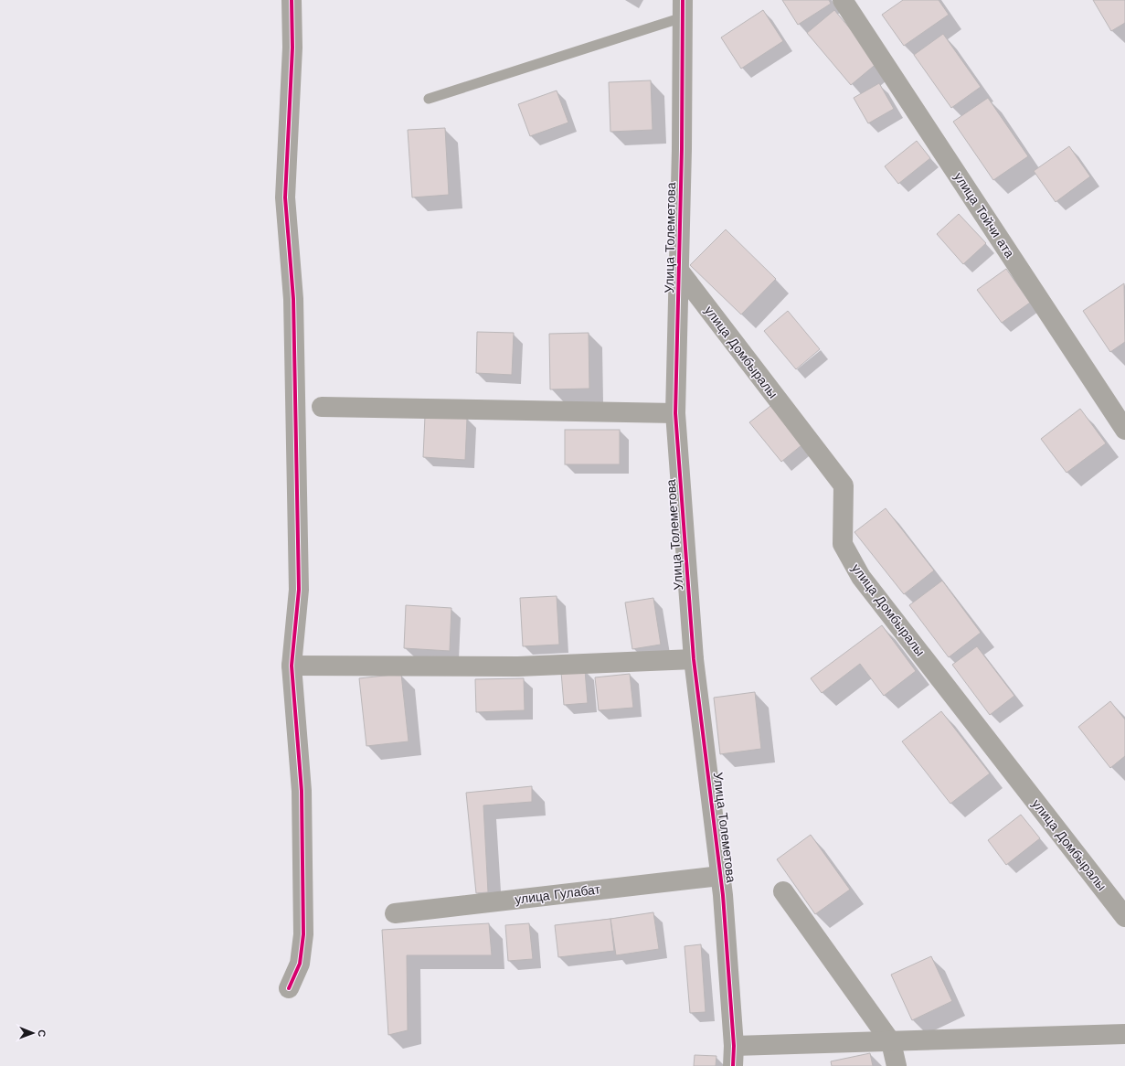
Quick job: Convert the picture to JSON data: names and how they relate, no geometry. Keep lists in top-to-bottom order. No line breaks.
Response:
{"streets":{"street":["улица Тойчи ата","Улица Толеметова","улица Домбыралы","улица Гулабат"]},"crossings":[["Улица Толеметова","улица Домбыралы"],["Улица Толеметова","улица Гулабат"]],"north":"right"}
